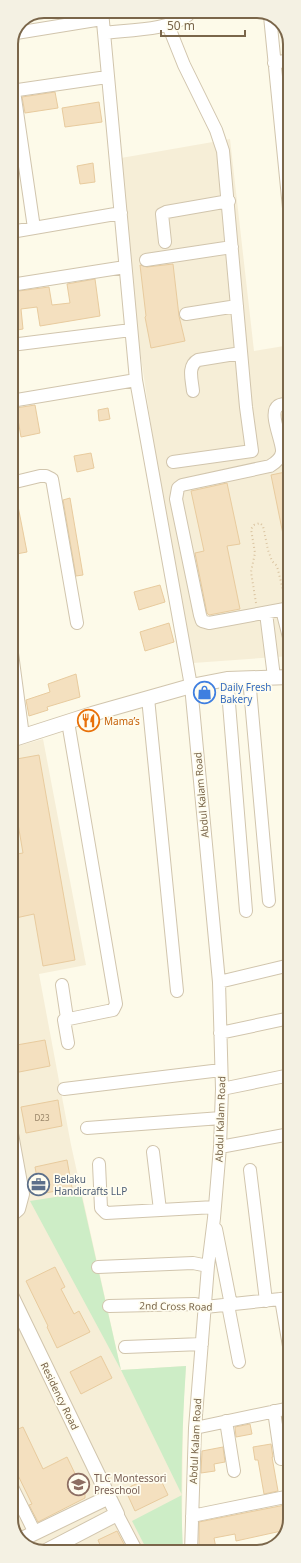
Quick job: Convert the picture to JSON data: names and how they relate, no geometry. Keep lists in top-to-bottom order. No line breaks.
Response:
{"streets":{"street":["Abdul Kalam Road","2nd Cross Road","Residency Road"]},"crossings":[["Abdul Kalam Road","2nd Cross Road"]],"places":{"shop":["Daily Fresh Bakery"],"restaurant":["Mama’s"],"office":["Belaku Handicrafts LLP"],"school or university":["TLC Montessori Preschool"]},"house_numbers":["D23"],"scale_bar":"50 m"}
